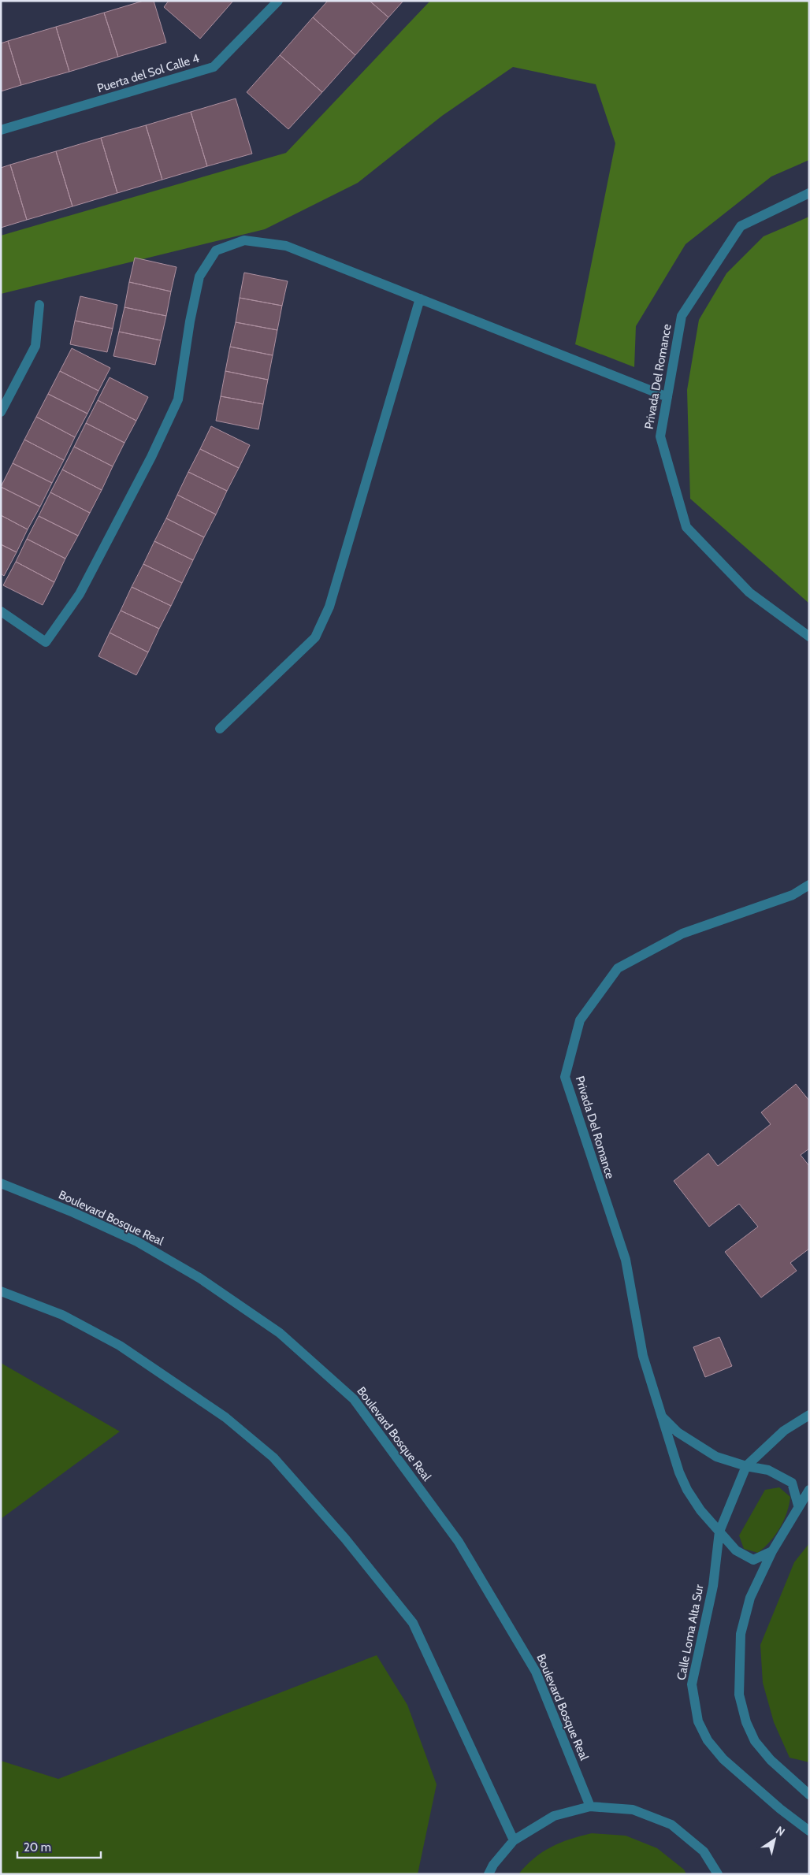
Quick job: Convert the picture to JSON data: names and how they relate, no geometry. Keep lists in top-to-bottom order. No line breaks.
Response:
{"streets":{"street":["Puerta del Sol Calle 4","Privada Del Romance","Boulevard Bosque Real","Calle Loma Alta Sur"]},"crossings":[["Privada Del Romance","Calle Loma Alta Sur"]],"scale_bar":"20 m","north":"top right"}
